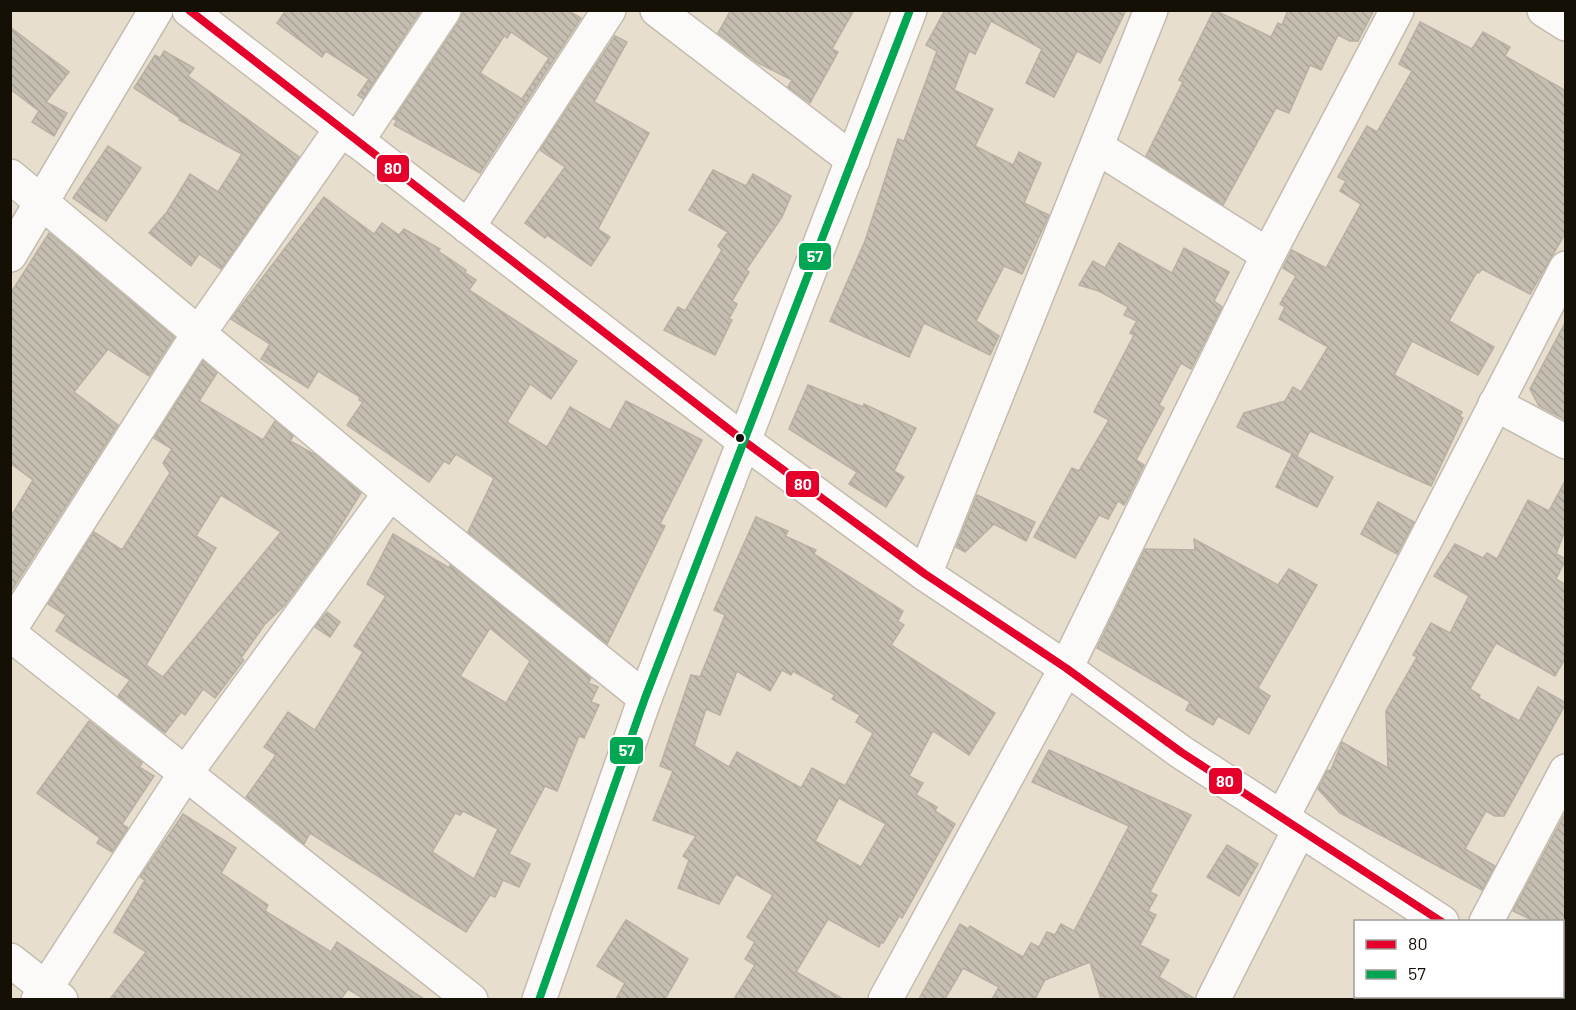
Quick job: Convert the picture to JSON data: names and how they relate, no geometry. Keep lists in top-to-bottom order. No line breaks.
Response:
{"lines":["transit line 80","transit line 57"],"legend":["80","57"]}
